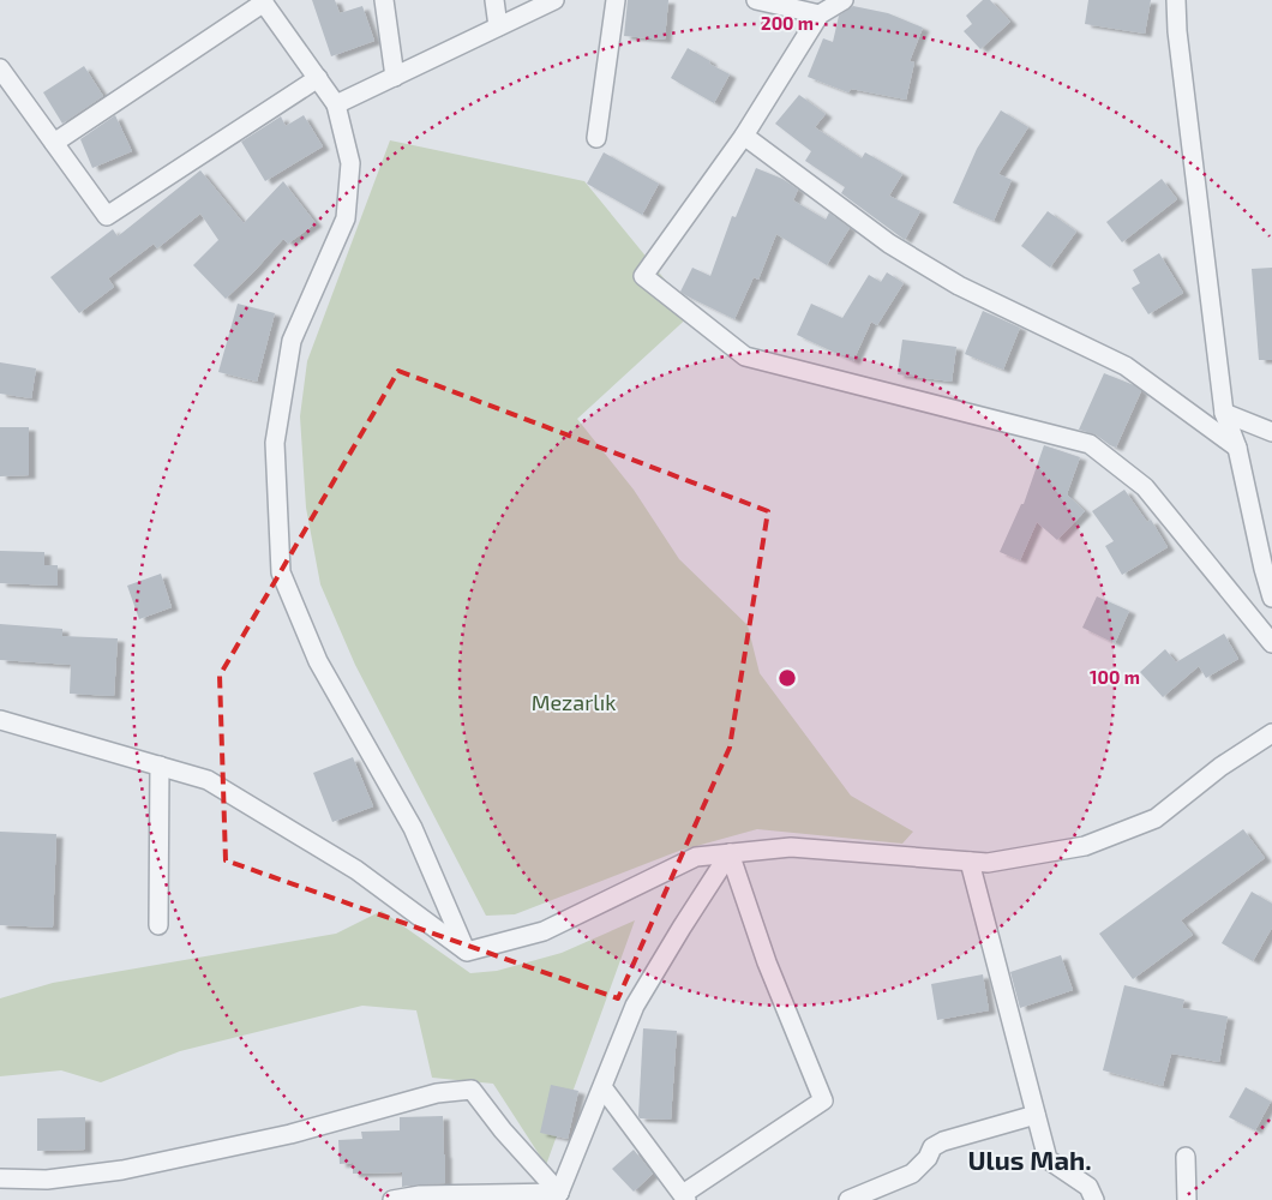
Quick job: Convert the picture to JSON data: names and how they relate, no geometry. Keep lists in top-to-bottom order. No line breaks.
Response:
{"districts":["Ulus Mah."],"parks":["Mezarlık"],"rings":["200 m","100 m"]}
